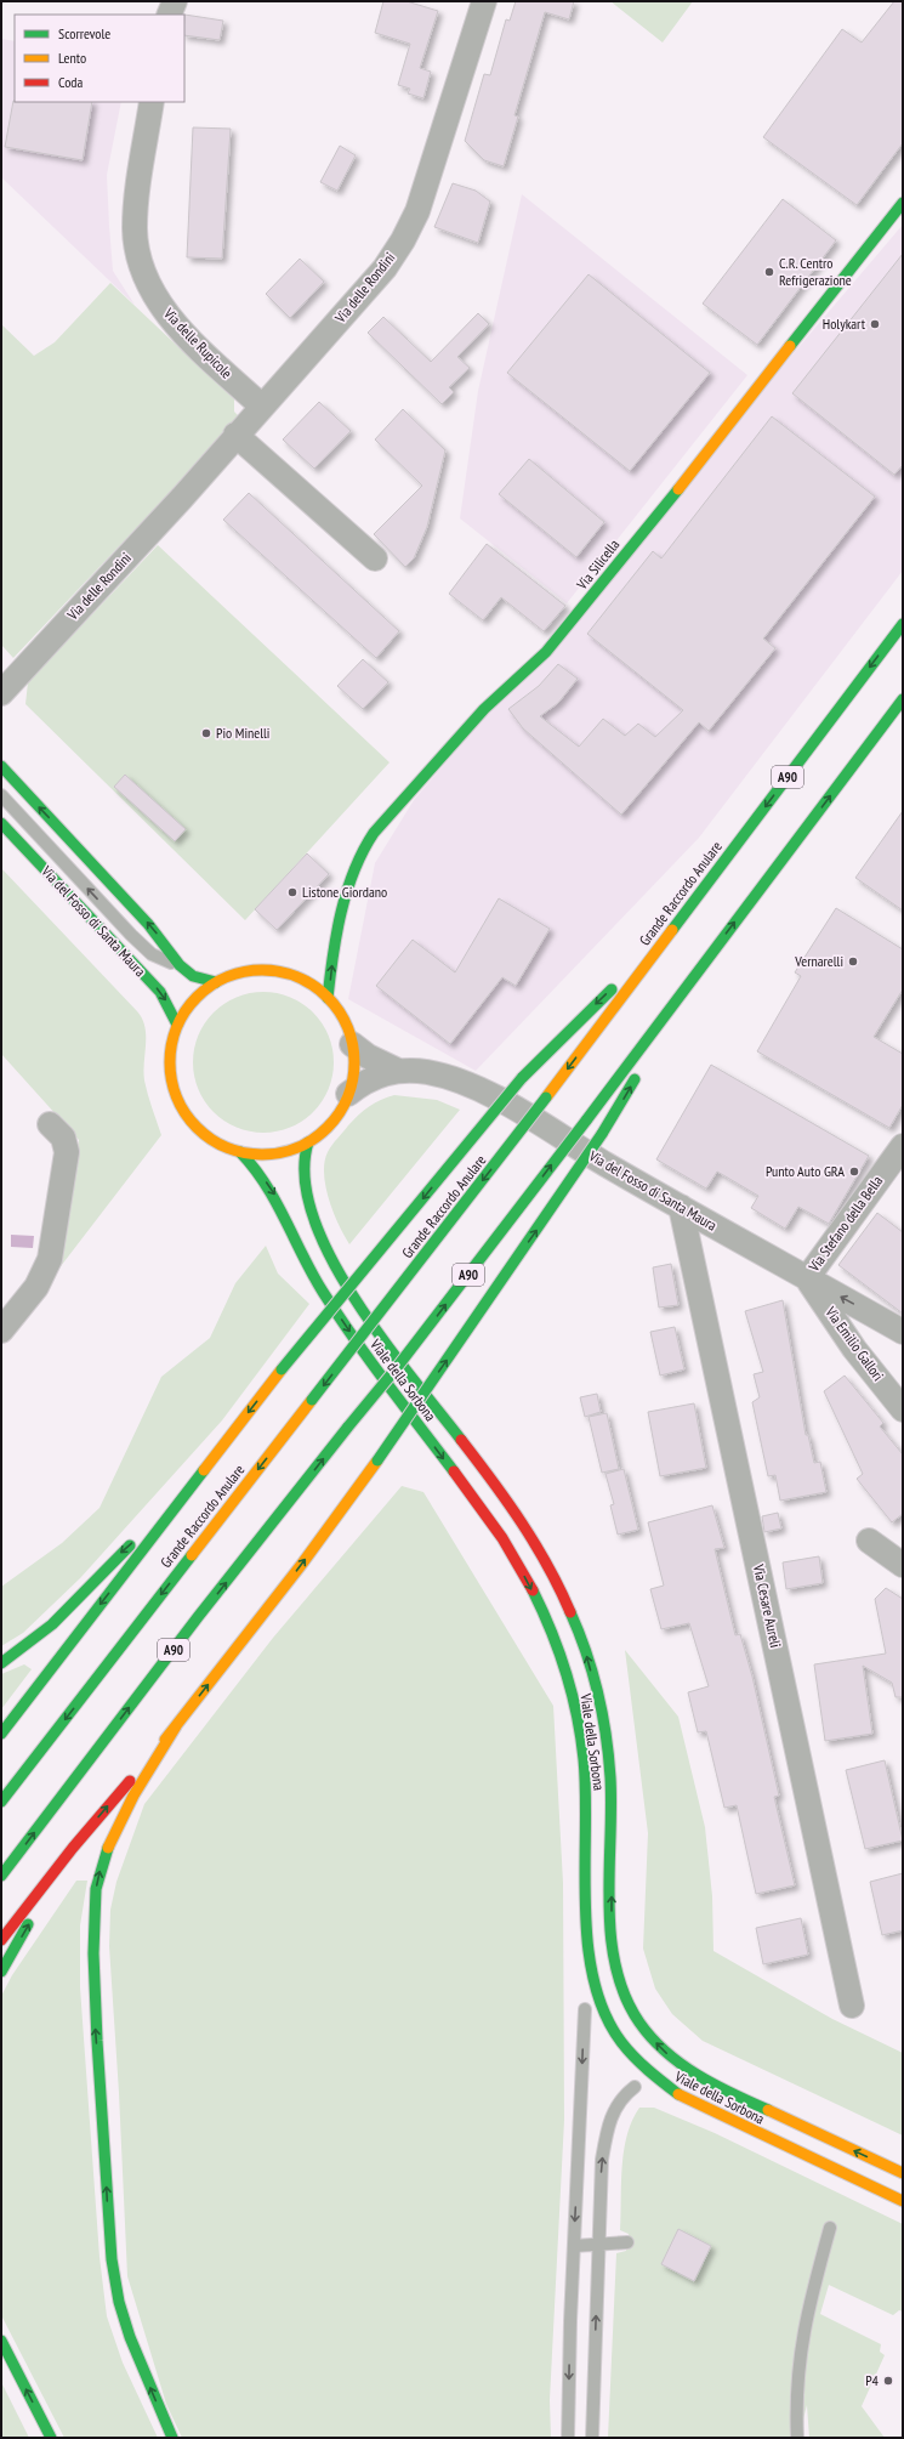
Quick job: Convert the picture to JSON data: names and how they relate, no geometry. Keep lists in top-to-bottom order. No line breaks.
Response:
{"streets":{"main road":["Via Silicella","A90","Grande Raccordo Anulare","Via del Fosso di Santa Maura","Viale della Sorbona"],"street":["Via delle Rondini","Via delle Rupicole","Via Stefano della Bella","Via Emilio Gallori","Via Cesare Aureli"]},"crossings":[["Via delle Rondini","Via delle Rupicole"],["Via del Fosso di Santa Maura","Via Stefano della Bella"],["Via del Fosso di Santa Maura","Via Emilio Gallori"],["Via del Fosso di Santa Maura","Via Cesare Aureli"],["Via Stefano della Bella","Via Emilio Gallori"]],"places":["C.R. Centro Refrigerazione","Holykart","Pio Minelli","Listone Giordano","Vernarelli","Punto Auto GRA","P4"],"legend":["Scorrevole","Lento","Coda"]}
